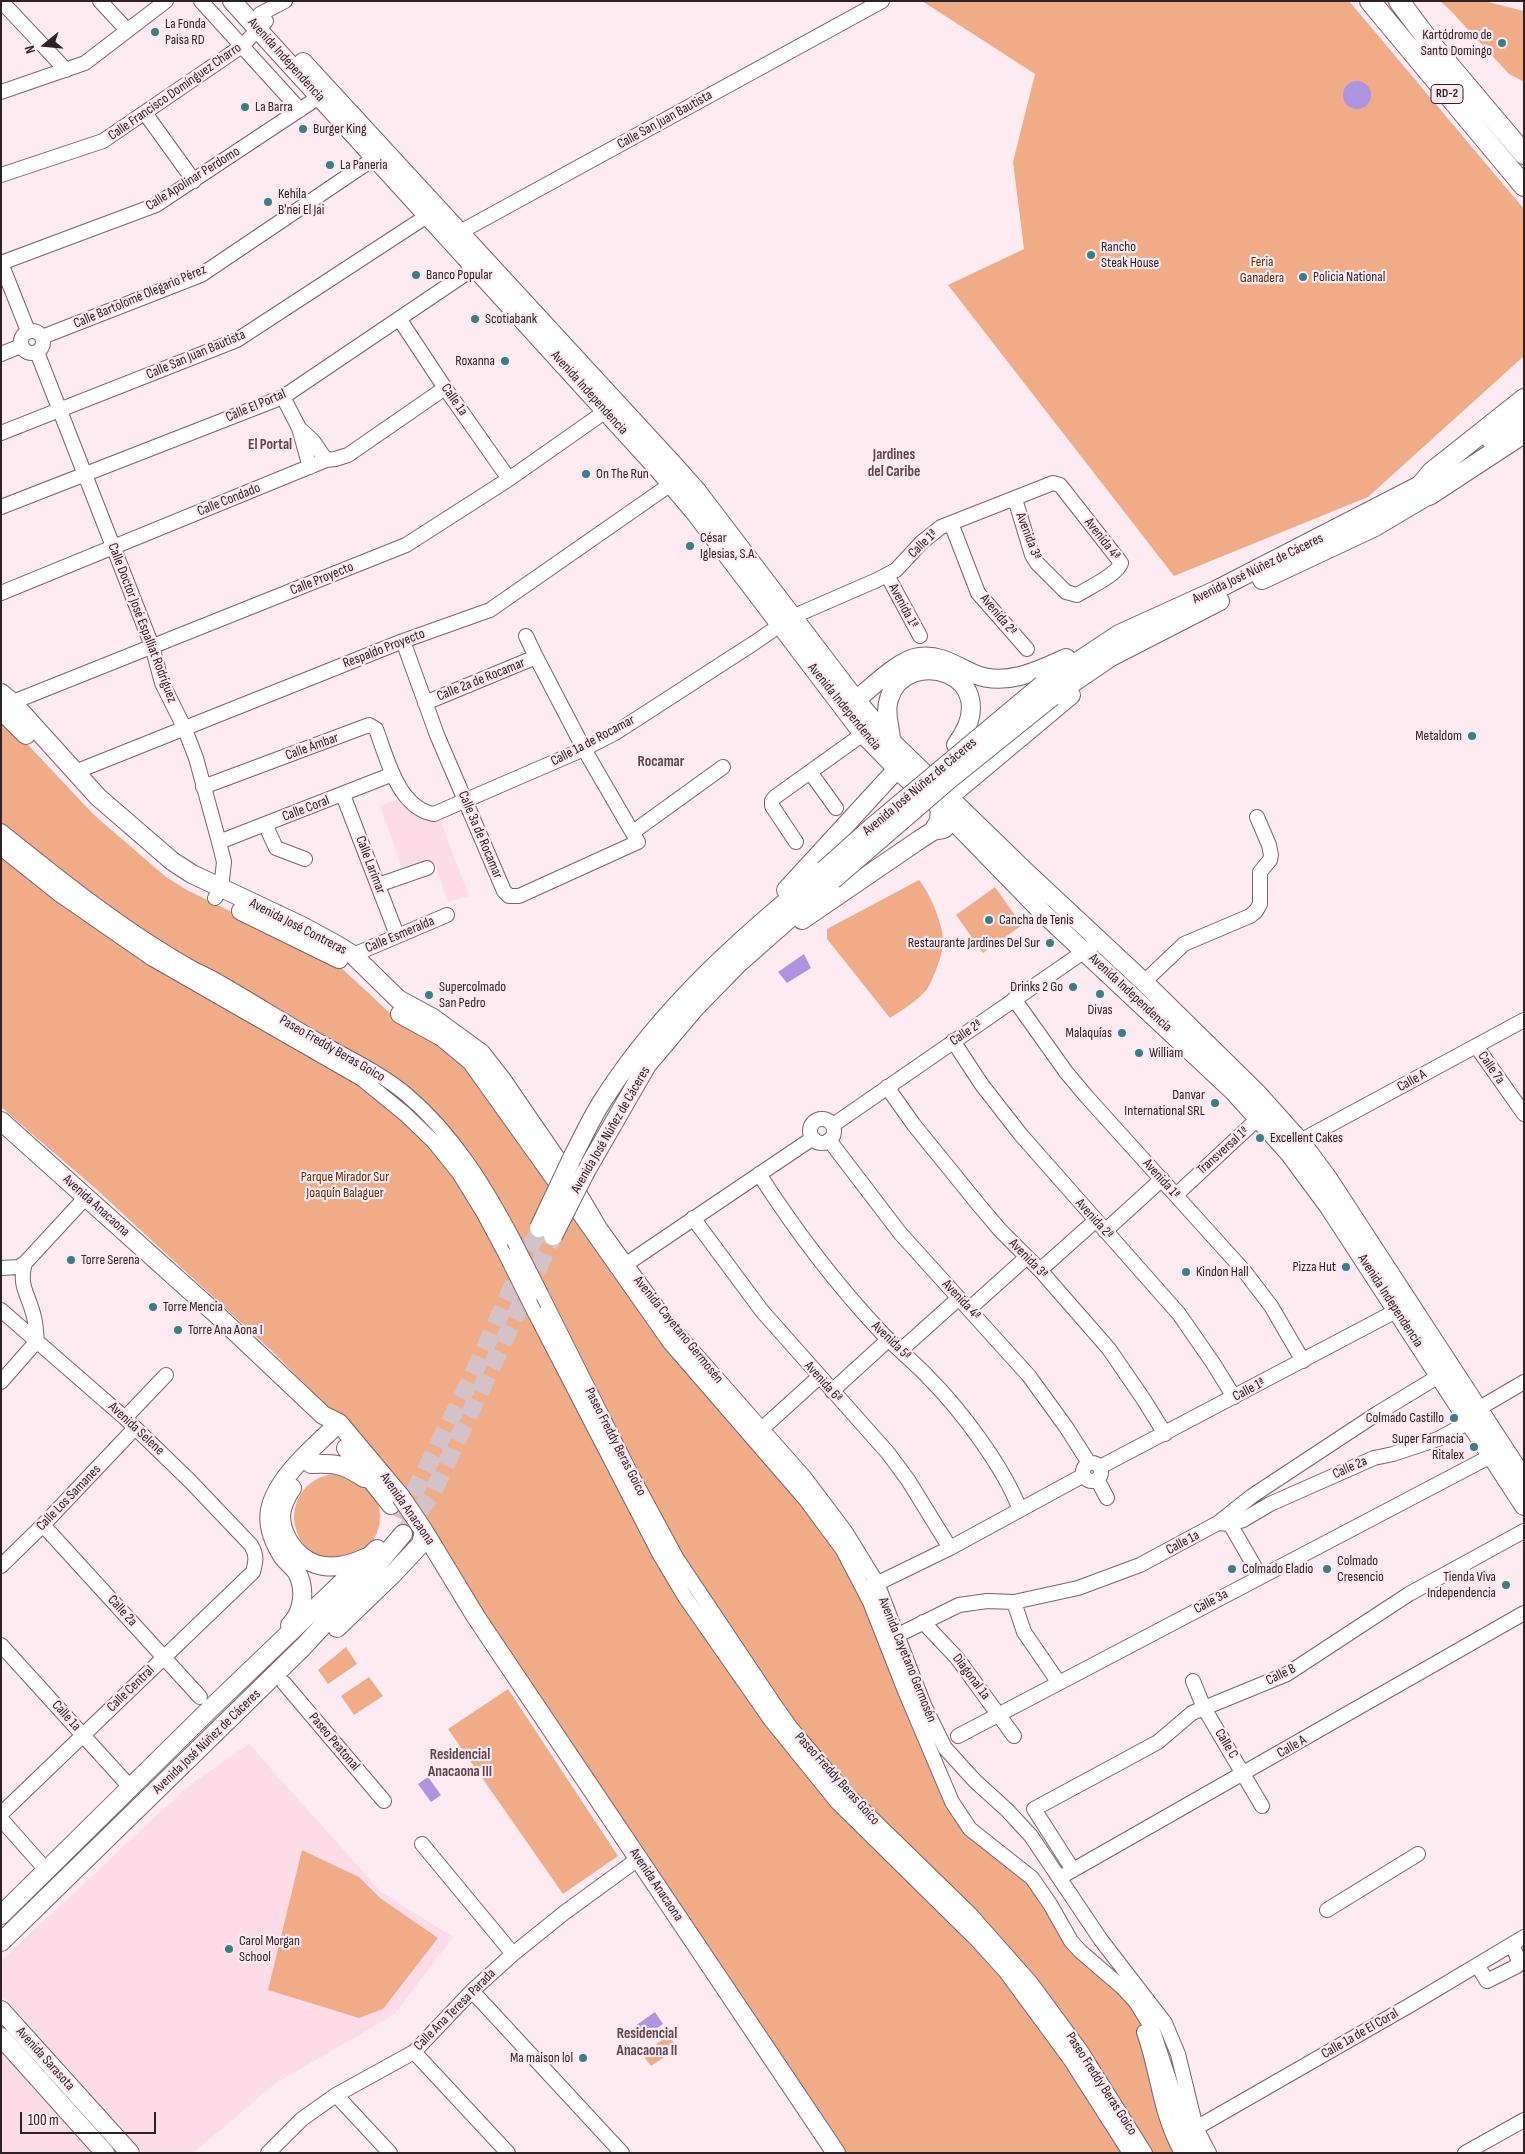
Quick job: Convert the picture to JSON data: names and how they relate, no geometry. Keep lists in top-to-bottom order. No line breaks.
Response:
{"streets":{"highway":["RD-2"],"main road":["Avenida Independencia","Avenida José Núñez de Cáceres","Avenida José Contreras","Avenida Anacaona","Avenida Sarasota"],"street":["Calle Francisco Domínguez Charro","Calle San Juan Bautista","Calle Apolinar Perdomo","Calle Bartolomé Olegario Pérez","Calle 1a","Calle El Portal","Calle Condado","Avenida 3ª","Avenida 4ª","Calle 1ª","Calle Proyecto","Avenida 1ª","Avenida 2ª","Calle Doctor José Espalliat Rodríguez","Respaldo Proyecto","Calle 2a de Rocamar","Calle 1a de Rocamar","Calle Ámbar","Calle Coral","Calle 3a de Rocamar","Calle Larimar","Calle Esmeralda","Calle 2ª","Paseo Freddy Beras Goico","Calle 7a","Calle A","Transversal 1ª","Avenida Cayetano Germosén","Avenida 5ª","Avenida 6ª","Avenida Selene","Calle 2a","Calle Los Samanes","Calle 3a","Calle B","Diagonal 1a","Calle Central","Paseo Peatonal","Calle C","Calle Ana Teresa Parada","Calle 1a de El Coral"]},"crossings":[["Avenida Independencia","Calle Francisco Domínguez Charro"],["Avenida Independencia","Calle San Juan Bautista"],["Avenida Independencia","Calle Apolinar Perdomo"],["Avenida Independencia","Calle Bartolomé Olegario Pérez"],["Avenida Independencia","Calle 1a"],["Avenida Independencia","Calle El Portal"],["Avenida Independencia","Calle 1ª"],["Avenida Independencia","Calle Proyecto"],["Avenida Independencia","Respaldo Proyecto"],["Avenida Independencia","Calle 1a de Rocamar"],["Avenida Independencia","Calle 2ª"],["Avenida Independencia","Calle A"],["Avenida Independencia","Transversal 1ª"],["Avenida Independencia","Calle 2a"],["Avenida Independencia","Calle 3a"],["Calle San Juan Bautista","Calle Doctor José Espalliat Rodríguez"],["Calle Bartolomé Olegario Pérez","Calle Doctor José Espalliat Rodríguez"],["Calle 1a","Calle El Portal"],["Calle 1a","Calle Condado"],["Calle 1a","Avenida José Núñez de Cáceres"],["Calle 1a","Calle Proyecto"],["Calle 1a","Avenida Cayetano Germosén"],["Calle 1a","Calle 2a"],["Calle 1a","Diagonal 1a"],["Calle 1a","Calle Central"],["Calle El Portal","Calle Doctor José Espalliat Rodríguez"],["Calle Condado","Calle Doctor José Espalliat Rodríguez"],["Avenida 3ª","Avenida 4ª"],["Avenida 3ª","Calle 1ª"],["Avenida 3ª","Calle 2ª"],["Avenida 4ª","Calle 1ª"],["Avenida 4ª","Calle 2ª"],["Calle 1ª","Avenida 1ª"],["Calle 1ª","Avenida 2ª"],["Calle 1ª","Calle 1a de Rocamar"],["Calle 1ª","Avenida Cayetano Germosén"],["Calle 1ª","Avenida 5ª"],["Calle 1ª","Avenida 6ª"],["Avenida José Núñez de Cáceres","Avenida José Contreras"],["Avenida José Núñez de Cáceres","Avenida Anacaona"],["Avenida José Núñez de Cáceres","Avenida Cayetano Germosén"],["Calle Proyecto","Calle Doctor José Espalliat Rodríguez"],["Calle Proyecto","Avenida José Contreras"],["Avenida 1ª","Calle 2ª"],["Avenida 1ª","Transversal 1ª"],["Avenida 2ª","Calle 2ª"],["Calle Doctor José Espalliat Rodríguez","Respaldo Proyecto"],["Calle Doctor José Espalliat Rodríguez","Calle Ámbar"],["Calle Doctor José Espalliat Rodríguez","Calle Coral"],["Calle Doctor José Espalliat Rodríguez","Avenida José Contreras"],["Respaldo Proyecto","Calle 3a de Rocamar"],["Respaldo Proyecto","Avenida José Contreras"],["Calle 2a de Rocamar","Calle 1a de Rocamar"],["Calle 2a de Rocamar","Calle 3a de Rocamar"],["Calle 1a de Rocamar","Calle Ámbar"],["Calle 1a de Rocamar","Calle Coral"],["Calle 1a de Rocamar","Calle 3a de Rocamar"],["Calle Ámbar","Calle Coral"],["Calle Coral","Calle Larimar"],["Calle Larimar","Calle Esmeralda"],["Avenida José Contreras","Calle Esmeralda"],["Avenida José Contreras","Avenida Cayetano Germosén"],["Calle 7a","Calle A"],["Calle A","Avenida Cayetano Germosén"],["Calle A","Calle B"],["Calle A","Calle C"],["Avenida Anacaona","Calle Ana Teresa Parada"],["Avenida Cayetano Germosén","Calle 1a de El Coral"],["Avenida Selene","Calle Los Samanes"],["Avenida Selene","Calle Central"],["Calle 2a","Calle Los Samanes"],["Calle 2a","Calle Central"],["Calle 3a","Diagonal 1a"],["Calle B","Calle C"]],"districts":["El Portal","Jardines del Caribe","Rocamar","Residencial Anacaona III","Residencial Anacaona II"],"parks":["Feria Ganadera","Parque Mirador Sur Joaquín Balaguer"],"places":["La Fonda Paisa RD","Kartódromo de Santo Domingo","La Barra","Burger King","La Paneria","Kehila B'nei El Jai","Rancho Steak House","Banco Popular","Policia National","Scotiabank","Roxanna","On The Run","César Iglesias, S.A.","Metaldom","Cancha de Tenis","Restaurante Jardines Del Sur","Drinks 2 Go","Divas","Supercolmado San Pedro","Malaquías","William","Danvar International SRL","Excellent Cakes","Torre Serena","Pizza Hut","Kindon Hall","Torre Mencia","Torre Ana Aona I","Colmado Castillo","Super Farmacia Ritalex","Colmado Eladio","Colmado Cresencio","Tienda Viva Independencia","Carol Morgan School","Ma maison lol"],"scale_bar":"100 m","north":"left"}
